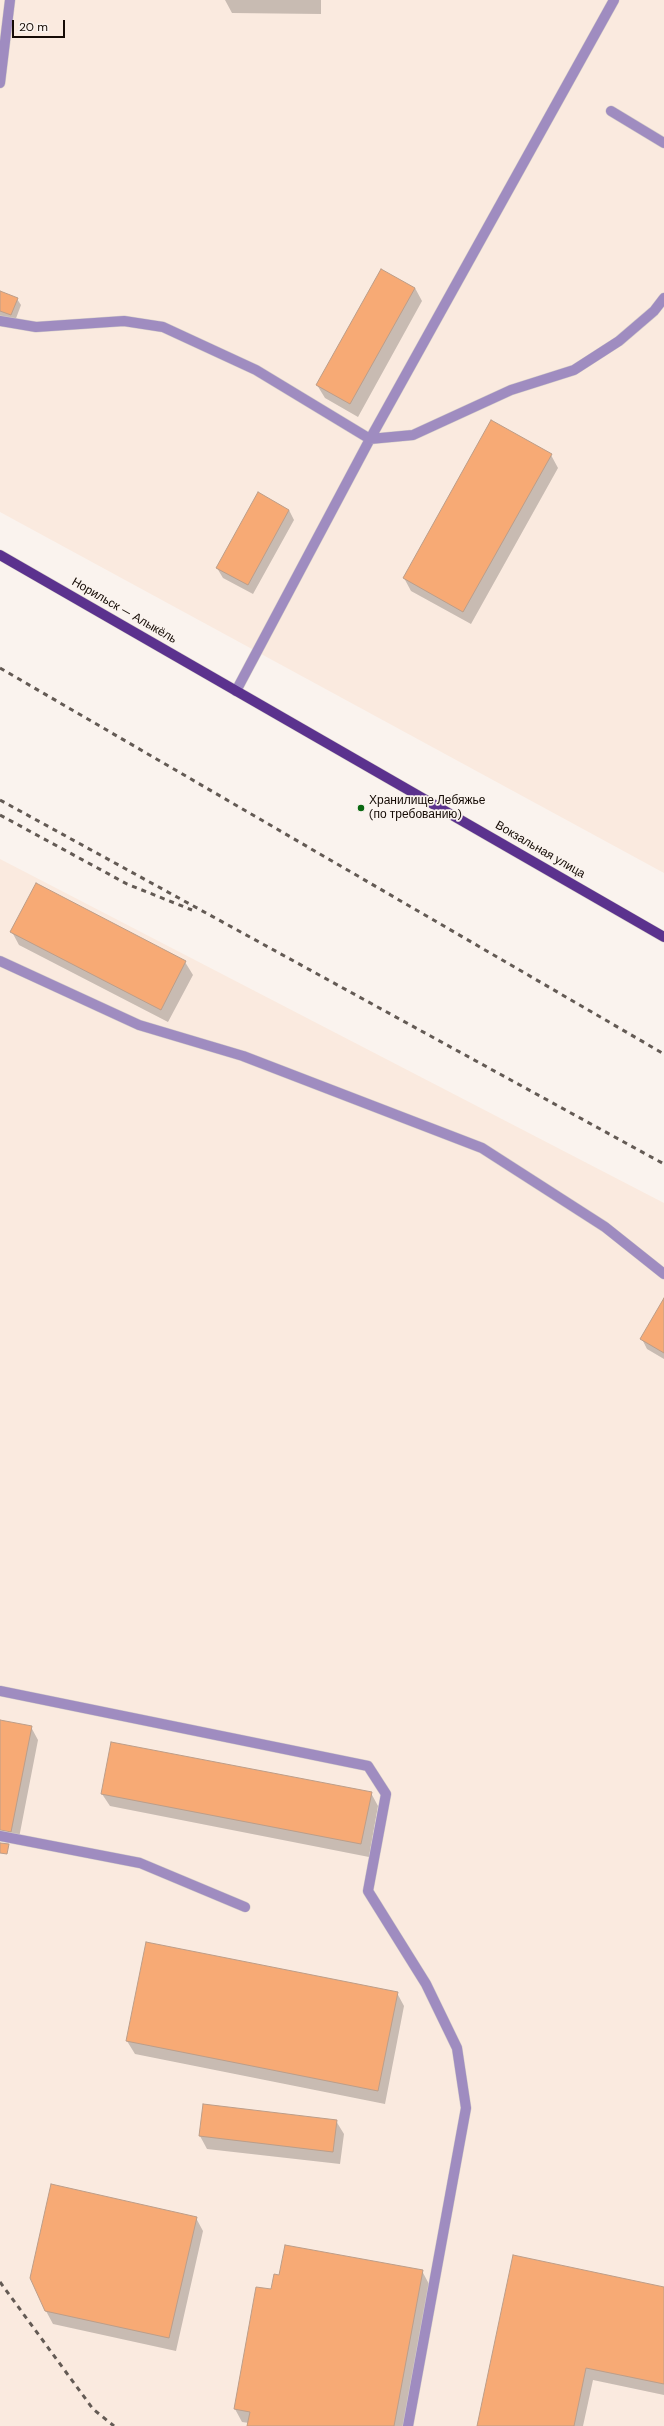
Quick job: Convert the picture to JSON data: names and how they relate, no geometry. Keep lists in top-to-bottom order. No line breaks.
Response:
{"streets":{"main road":["Норильск — Алыкёль","Вокзальная улица"]},"crossings":[["Норильск — Алыкёль","Вокзальная улица"]],"places":["Хранилище Лебяжье (по требованию)"],"scale_bar":"20 m"}
